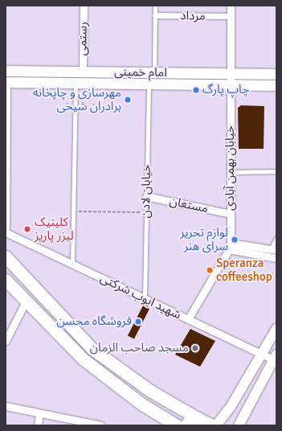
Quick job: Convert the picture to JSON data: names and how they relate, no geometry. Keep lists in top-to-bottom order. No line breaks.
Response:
{"streets":{"main road":["امام خمینی"],"street":["مرداد","رستمی","خیابان بهمن آبادی","مستعان","شهید ایوب شرکتی"],"lane":["خیابان لادن"]},"crossings":[["مرداد","خیابان بهمن آبادی"],["رستمی","امام خمینی"],["امام خمینی","خیابان بهمن آبادی"],["امام خمینی","خیابان لادن"],["خیابان بهمن آبادی","مستعان"],["خیابان لادن","مستعان"],["خیابان لادن","شهید ایوب شرکتی"]],"places":["چاپ پارگ","مهرسازی و چاپخانه برادران شیخی","کلینیک لیزر پاریز","لوازم تحریر سرای هنر","Speranza coffeeshop","فروشگاه محسن","مسجد صاحب الزمان"]}
